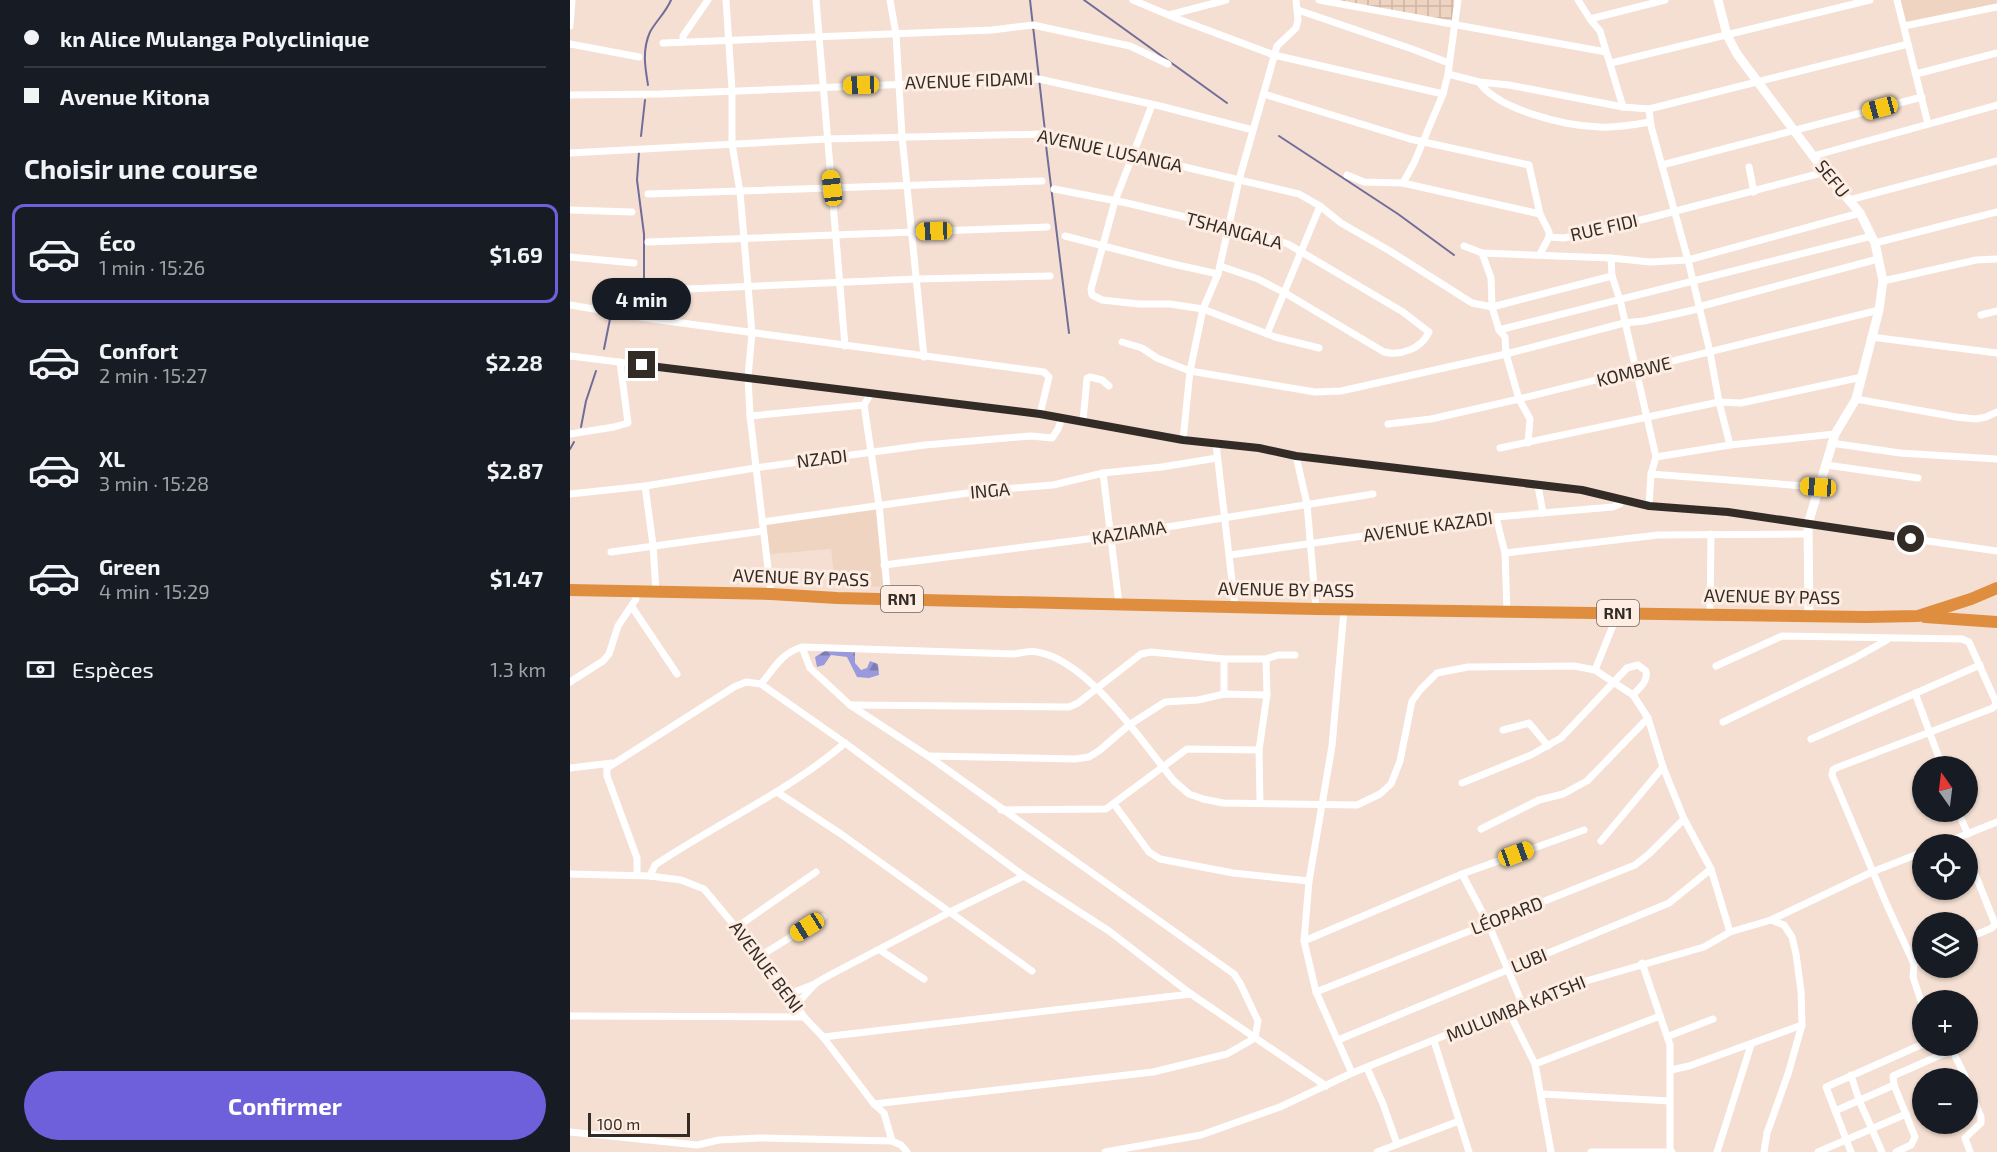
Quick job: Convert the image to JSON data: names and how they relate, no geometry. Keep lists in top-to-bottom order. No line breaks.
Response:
{"streets":{"highway":["AVENUE BY PASS","RN1"],"street":["AVENUE FIDAMI","AVENUE LUSANGA","SEFU","RUE FIDI","TSHANGALA","KOMBWE","NZADI","INGA","AVENUE KAZADI","KAZIAMA","LÉOPARD","LUBI","AVENUE BENI","MULUMBA KATSHI"]},"crossings":[["SEFU","RUE FIDI"],["SEFU","KOMBWE"],["SEFU","AVENUE BY PASS"]],"scale_bar":"100 m","north":"top","page":{"banner":["kn Alice Mulanga Polyclinique","Avenue Kitona"],"heading":"Choisir une course","list":[{"name":"Éco","note":"1 min · 15:26","value":"$1.69"},{"name":"Confort","note":"2 min · 15:27","value":"$2.28"},{"name":"XL","note":"3 min · 15:28","value":"$2.87"},{"name":"Green","note":"4 min · 15:29","value":"$1.47"}],"bubble":"4 min","pay":["Espèces","1.3 km"],"map_buttons":["+","−"],"buttons":"Confirmer","scale":"100 m"}}
